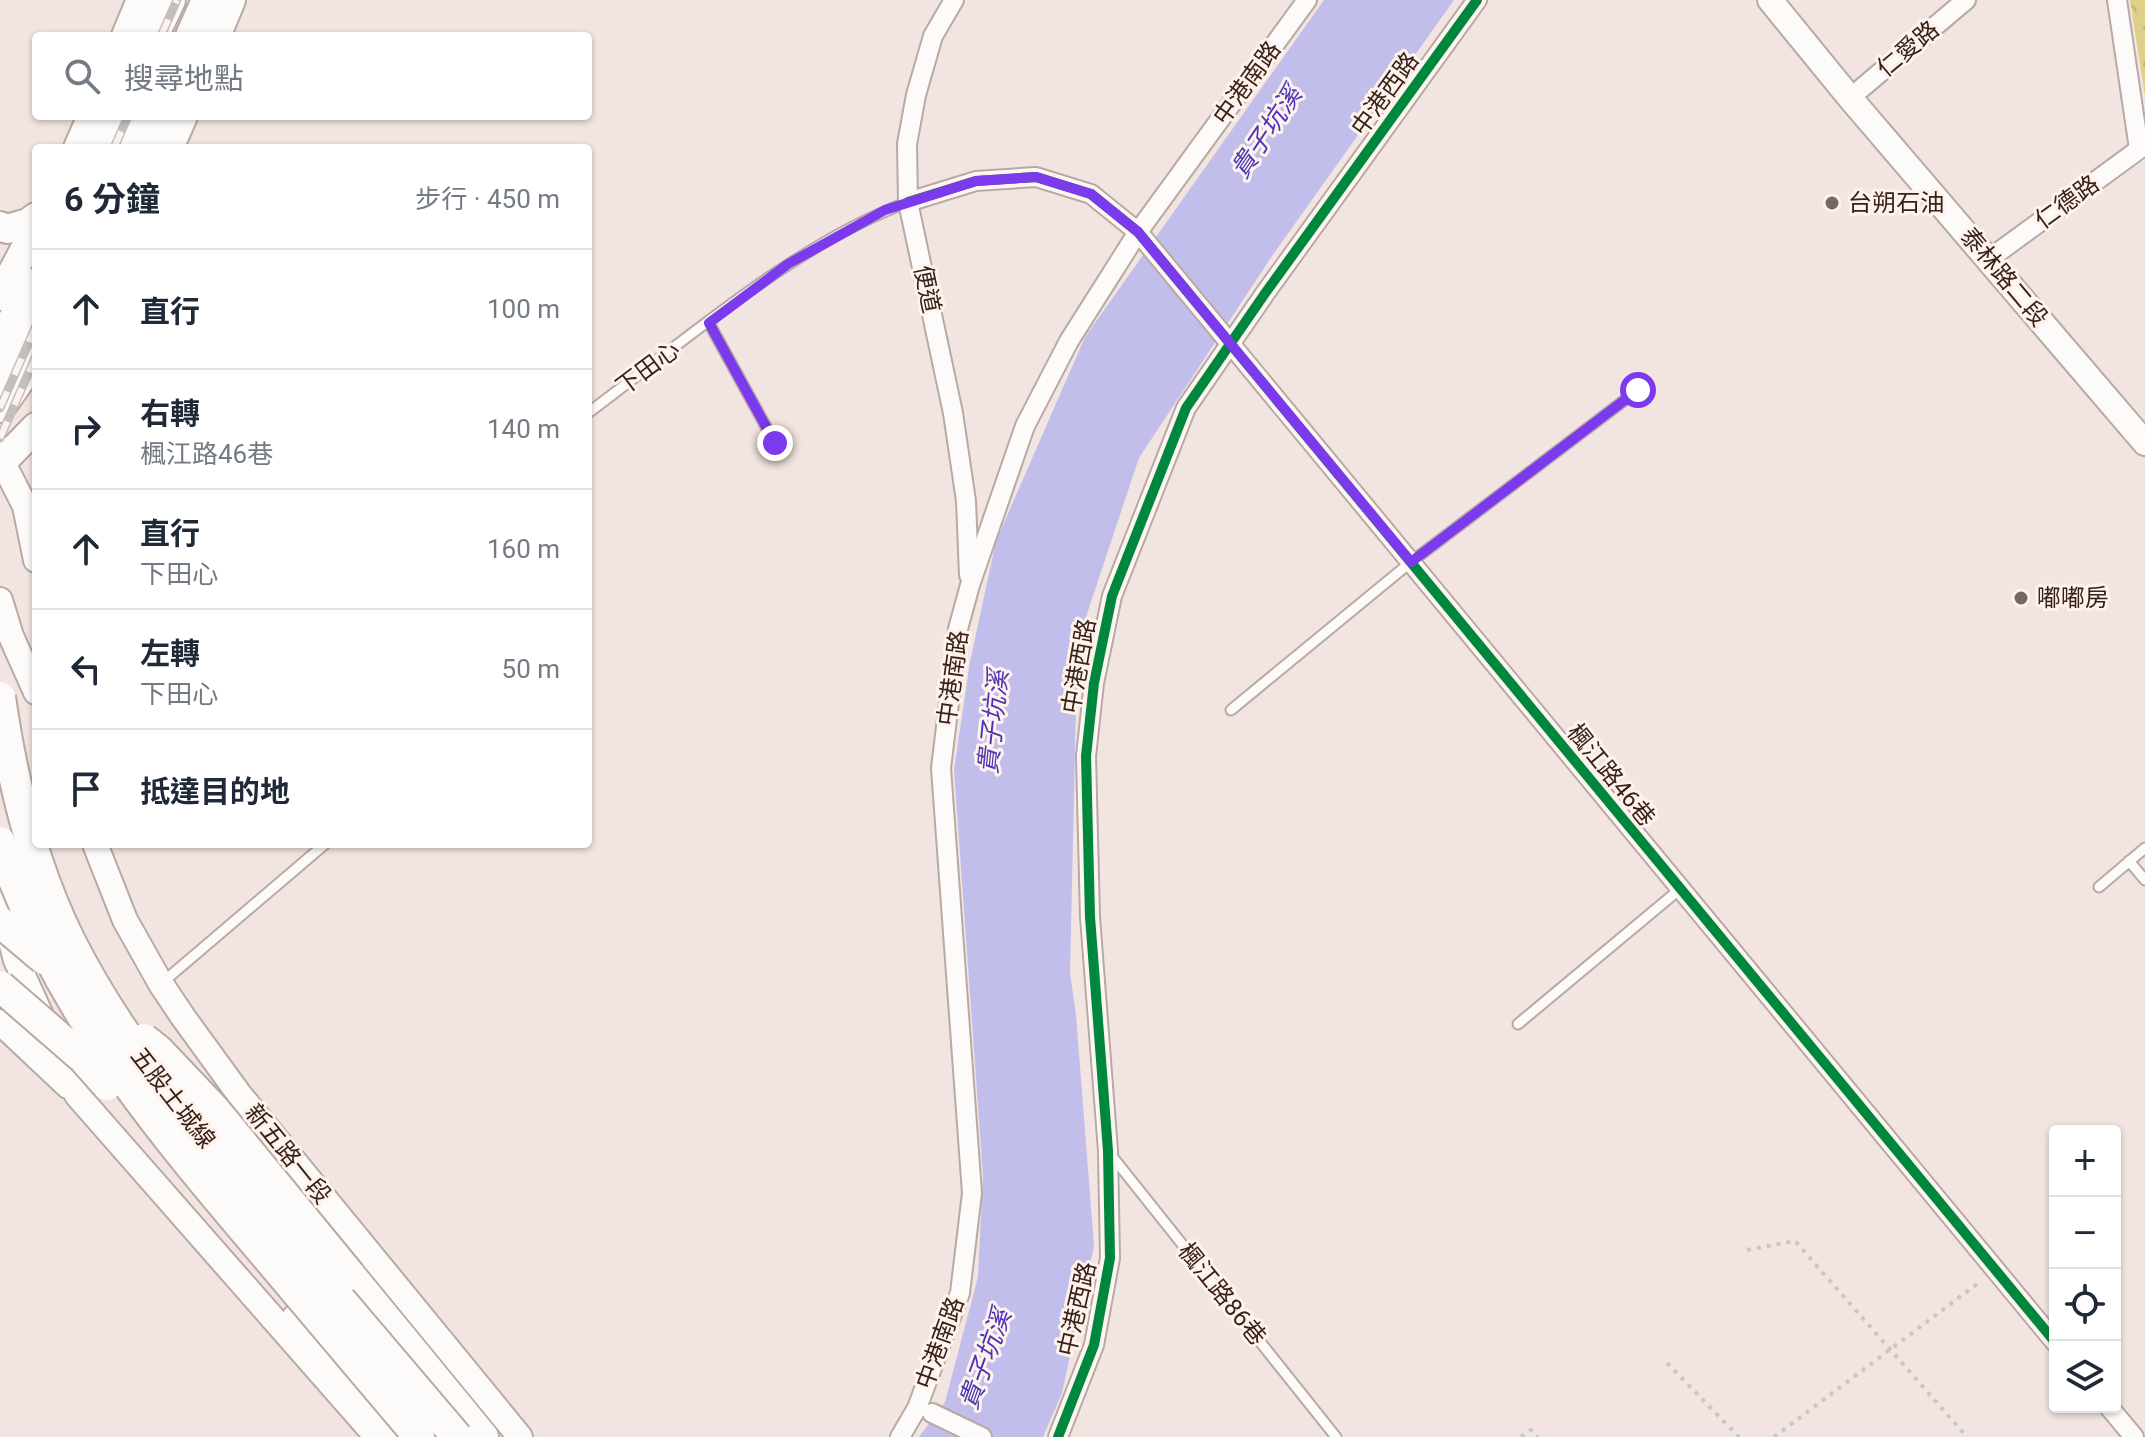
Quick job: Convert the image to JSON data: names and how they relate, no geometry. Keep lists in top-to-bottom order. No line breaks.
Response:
{"streets":{"highway":["五股土城線"],"main road":["泰林路二段","新五路一段"],"street":["仁愛路","中港南路","中港西路","仁德路","便道","下田心","楓江路46巷"],"lane":["楓江路86巷"]},"crossings":[["仁愛路","泰林路二段"],["中港南路","便道"],["中港南路","下田心"],["中港南路","楓江路46巷"],["中港西路","楓江路46巷"],["中港西路","楓江路86巷"],["仁德路","泰林路二段"],["便道","下田心"],["下田心","楓江路46巷"]],"water":["貴子坑溪"],"places":["台朔石油","嘟嘟房"],"page":{"search":"搜尋地點","heading":["6 分鐘","步行 · 450 m"],"list":[["直行","100 m"],["右轉","楓江路46巷","140 m"],["直行","下田心","160 m"],["左轉","下田心","50 m"],"抵達目的地"],"map_buttons":["+","−"]}}
